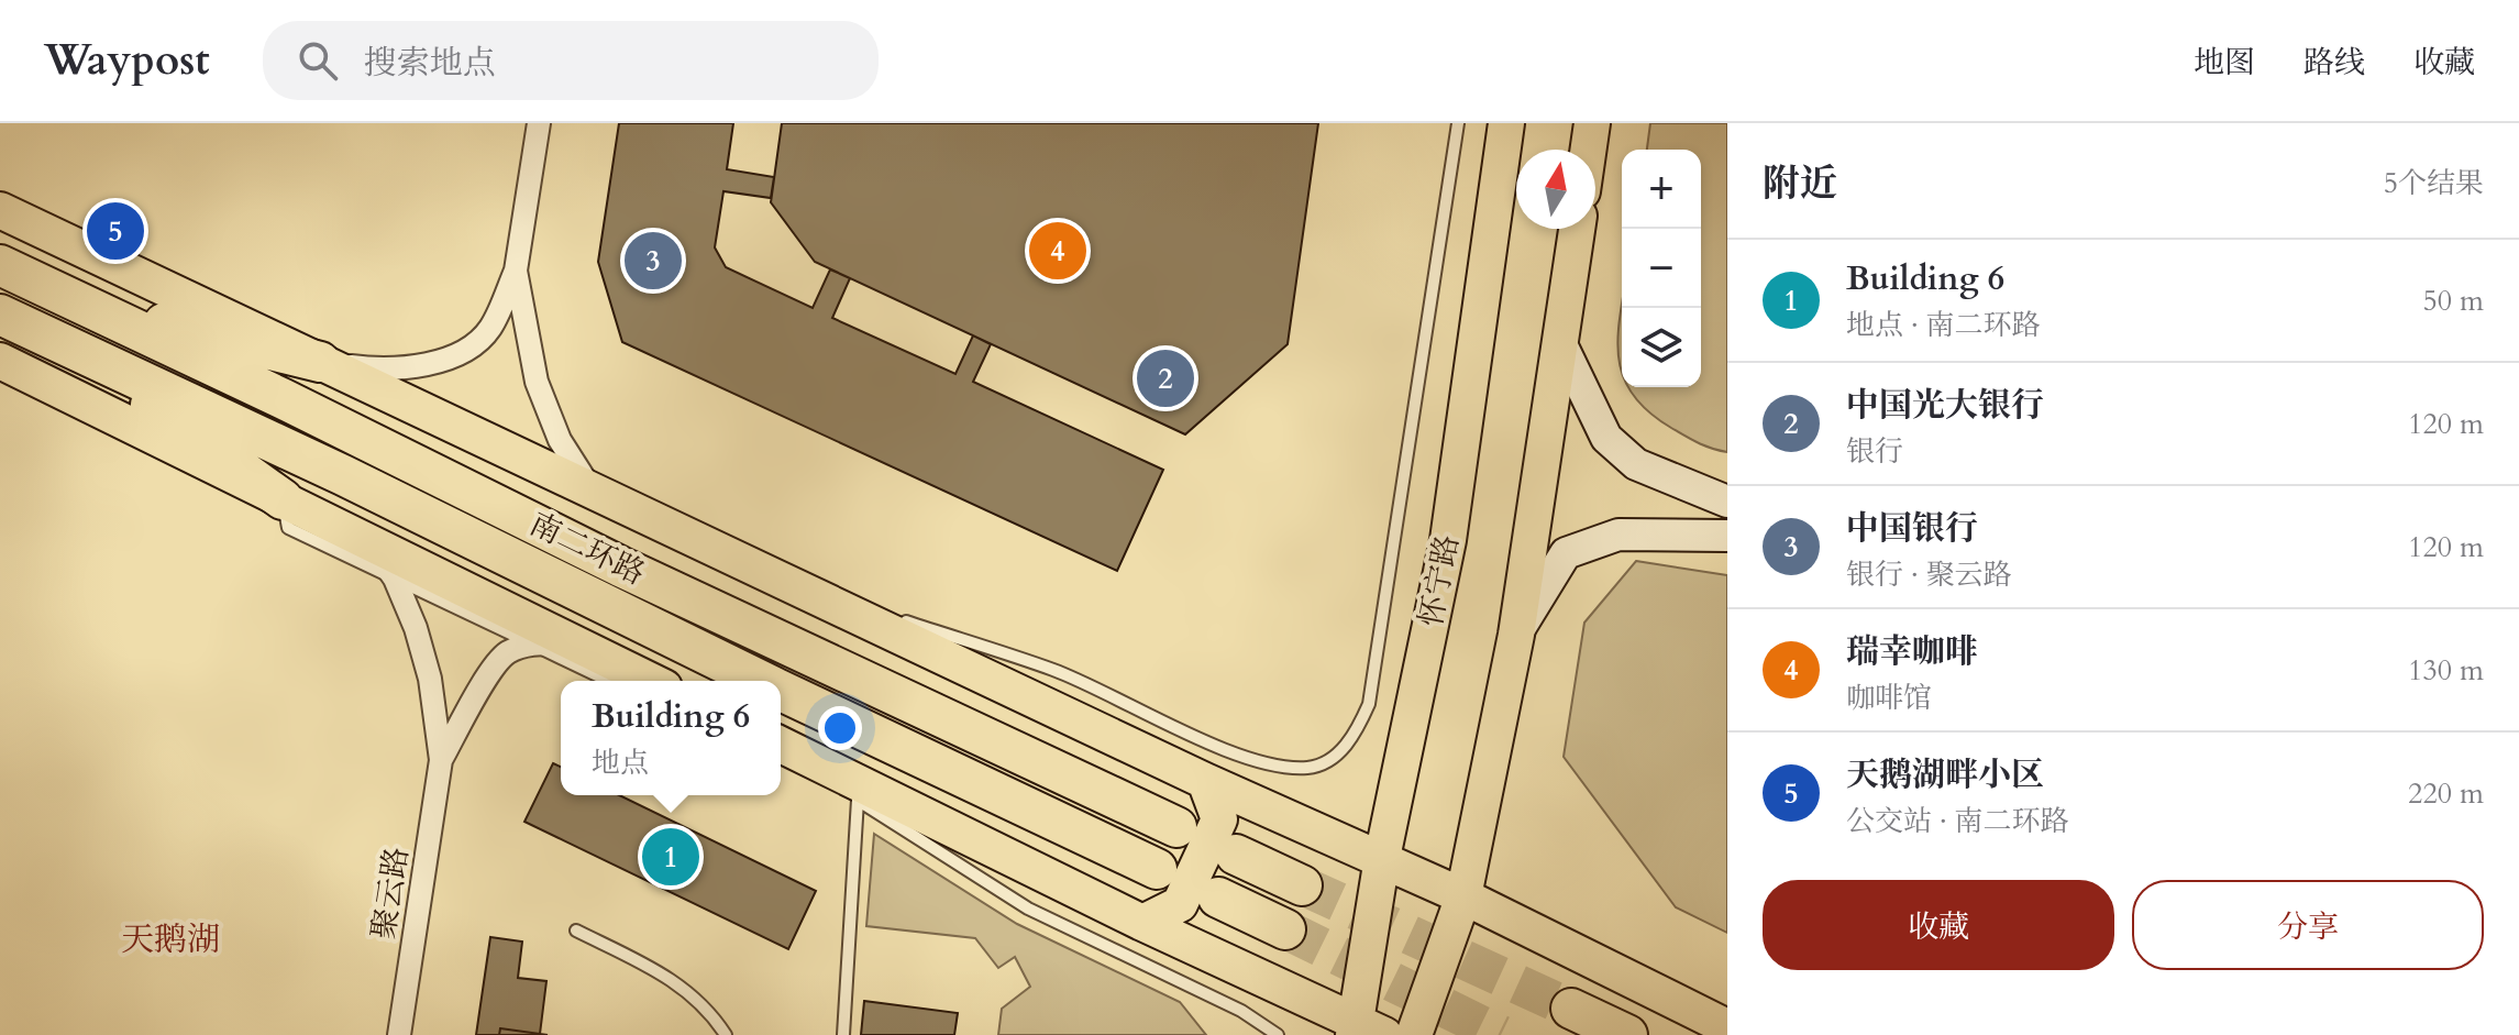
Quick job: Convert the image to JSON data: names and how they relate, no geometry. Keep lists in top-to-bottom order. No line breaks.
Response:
{"streets":{"highway":["南二环路"],"main road":["怀宁路"],"street":["聚云路"]},"districts":["天鹅湖"],"north":"top","page":{"header":"Waypost","search":"搜索地点","nav":["地图","路线","收藏"],"heading":["附近","5个结果"],"map_buttons":["+","−"],"pins":["5","4","3","2","1"],"list":[{"mark":"1","name":"Building 6","note":"地点 · 南二环路","value":"50 m"},{"mark":"2","name":"中国光大银行","note":"银行","value":"120 m"},{"mark":"3","name":"中国银行","note":"银行 · 聚云路","value":"120 m"},{"mark":"4","name":"瑞幸咖啡","note":"咖啡馆","value":"130 m"},{"mark":"5","name":"天鹅湖畔小区","note":"公交站 · 南二环路","value":"220 m"}],"popup":["Building 6","地点"],"buttons":["收藏","分享"]}}
